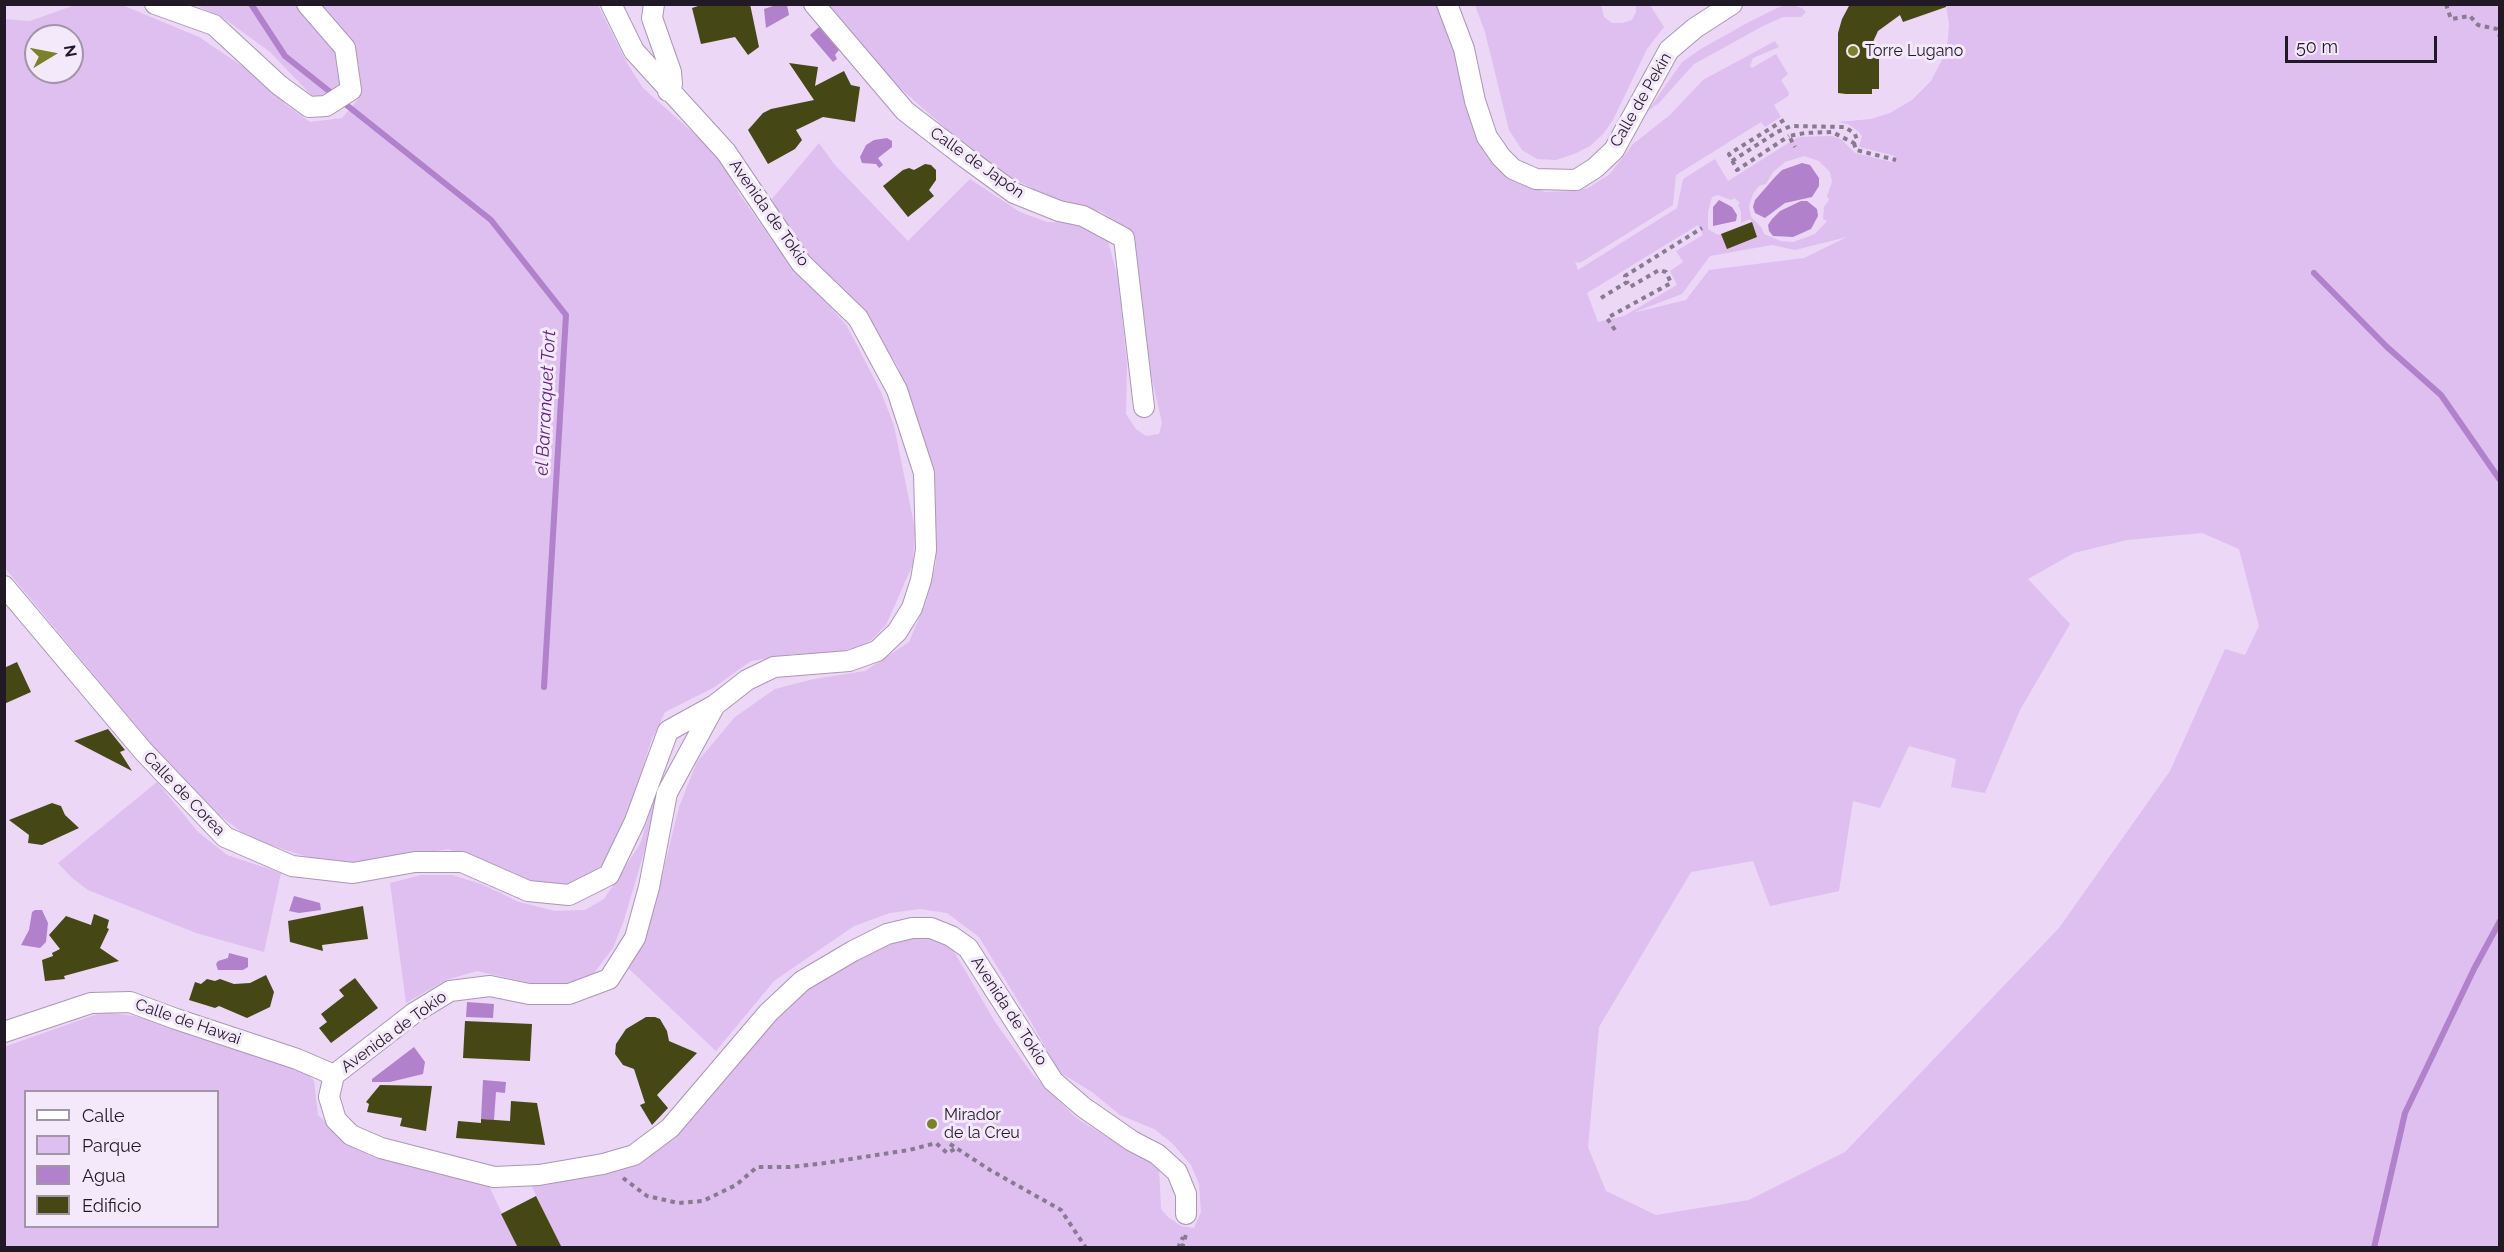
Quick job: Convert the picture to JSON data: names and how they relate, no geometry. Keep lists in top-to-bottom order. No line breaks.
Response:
{"streets":{"street":["Calle de Pekin","Calle de Japón","Avenida de Tokio","Calle de Corea","Calle de Hawai"]},"crossings":[["Avenida de Tokio","Calle de Corea"],["Avenida de Tokio","Calle de Hawai"]],"water":["el Barranquet Tort"],"places":["Torre Lugano","Mirador de la Creu"],"legend":["Calle","Parque","Agua","Edificio"],"scale_bar":"50 m","north":"right"}
